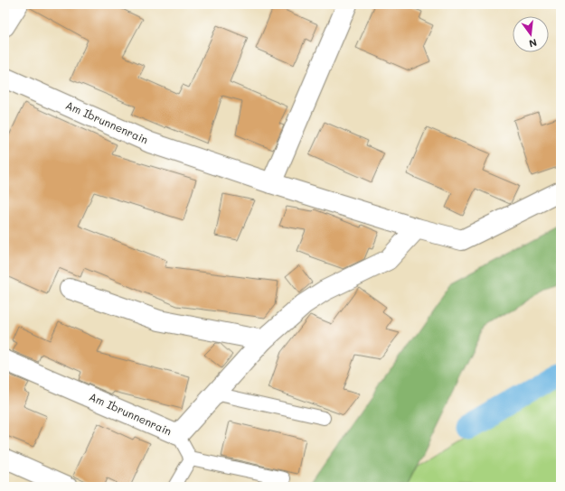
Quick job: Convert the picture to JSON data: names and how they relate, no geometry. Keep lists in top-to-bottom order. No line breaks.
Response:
{"streets":{"street":["Am Ibrunnenrain"]},"north":"bottom"}
